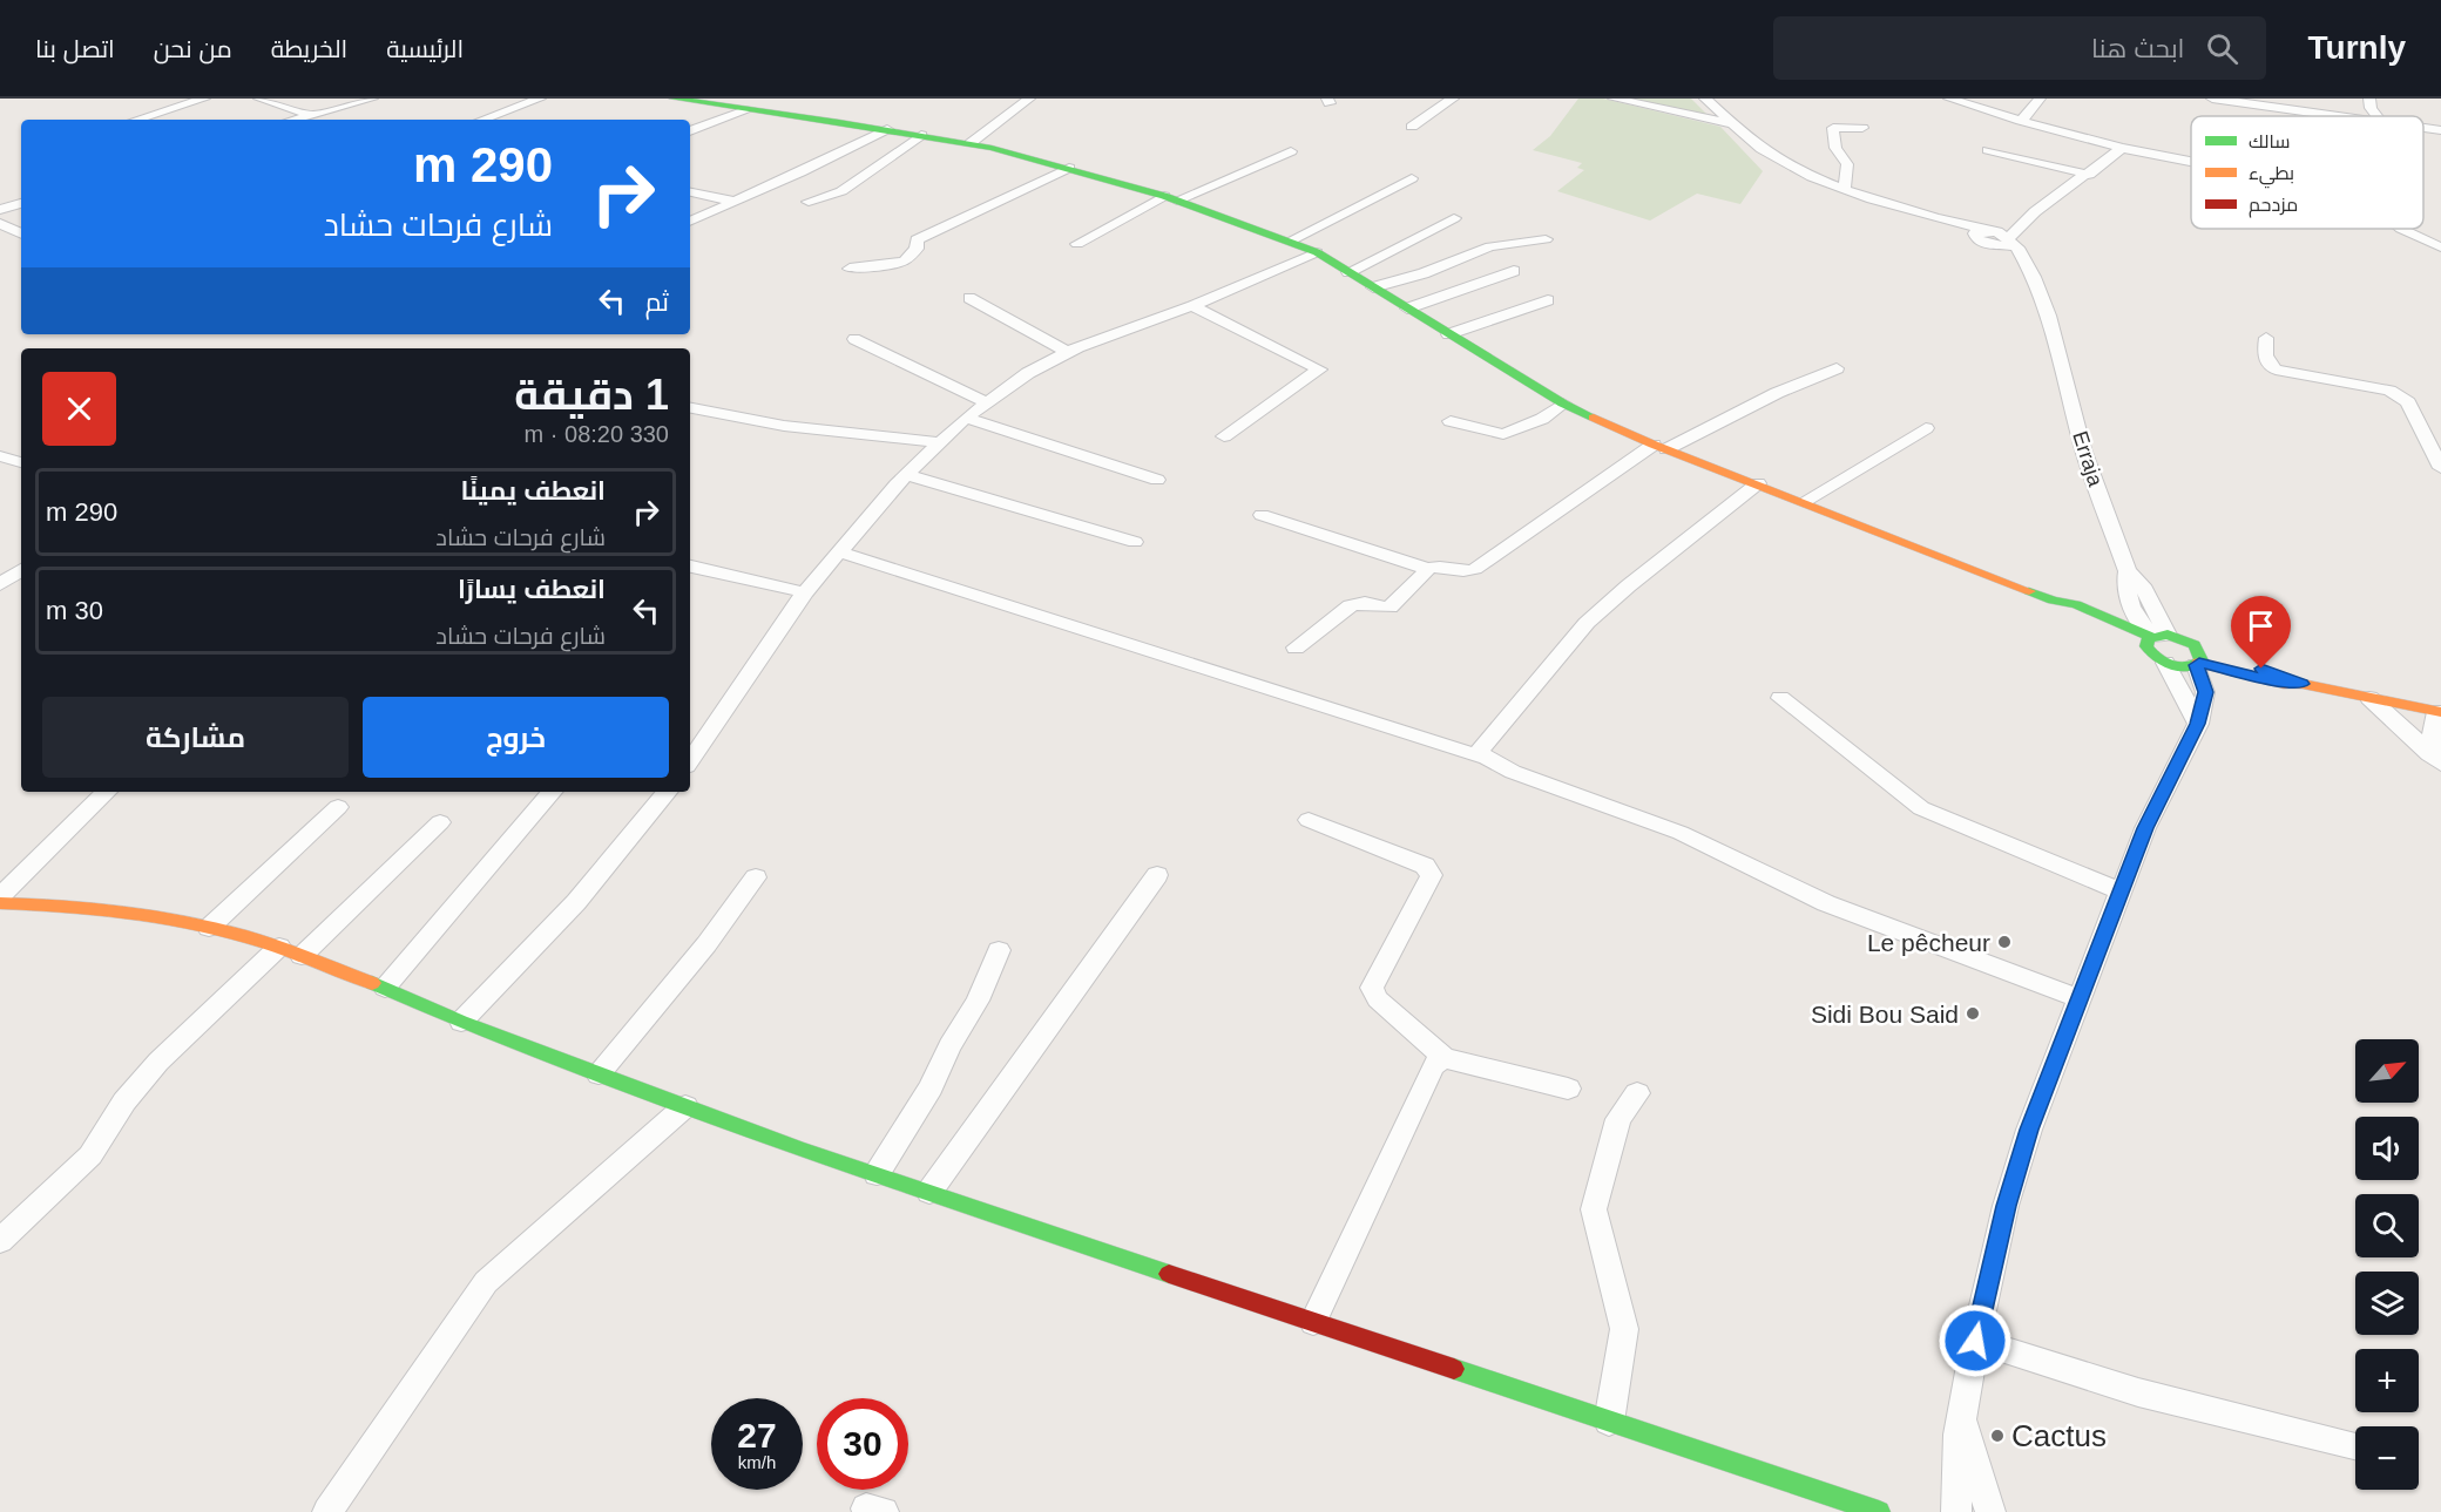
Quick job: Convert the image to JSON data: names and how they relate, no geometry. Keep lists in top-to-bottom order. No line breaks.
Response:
{"streets":{"street":["Erraja"]},"places":["Le pêcheur","Sidi Bou Said","Cactus"],"legend":["سالك","بطيء","مزدحم"],"north":"top right","page":{"header":"Turnly","search":"ابحث هنا","nav":["الرئيسية","الخريطة","من نحن","اتصل بنا"],"turn":["290 m","شارع فرحات حشاد"],"then":"ثم","heading":["1 دقيقة","330 m · 08:20"],"list":[{"name":"انعطف يمينًا","note":"شارع فرحات حشاد","value":"290 m"},{"name":"انعطف يسارًا","note":"شارع فرحات حشاد","value":"30 m"}],"buttons":["خروج","مشاركة"],"map_buttons":["+","−"],"speed":"27 km/h","limit":"30"}}
